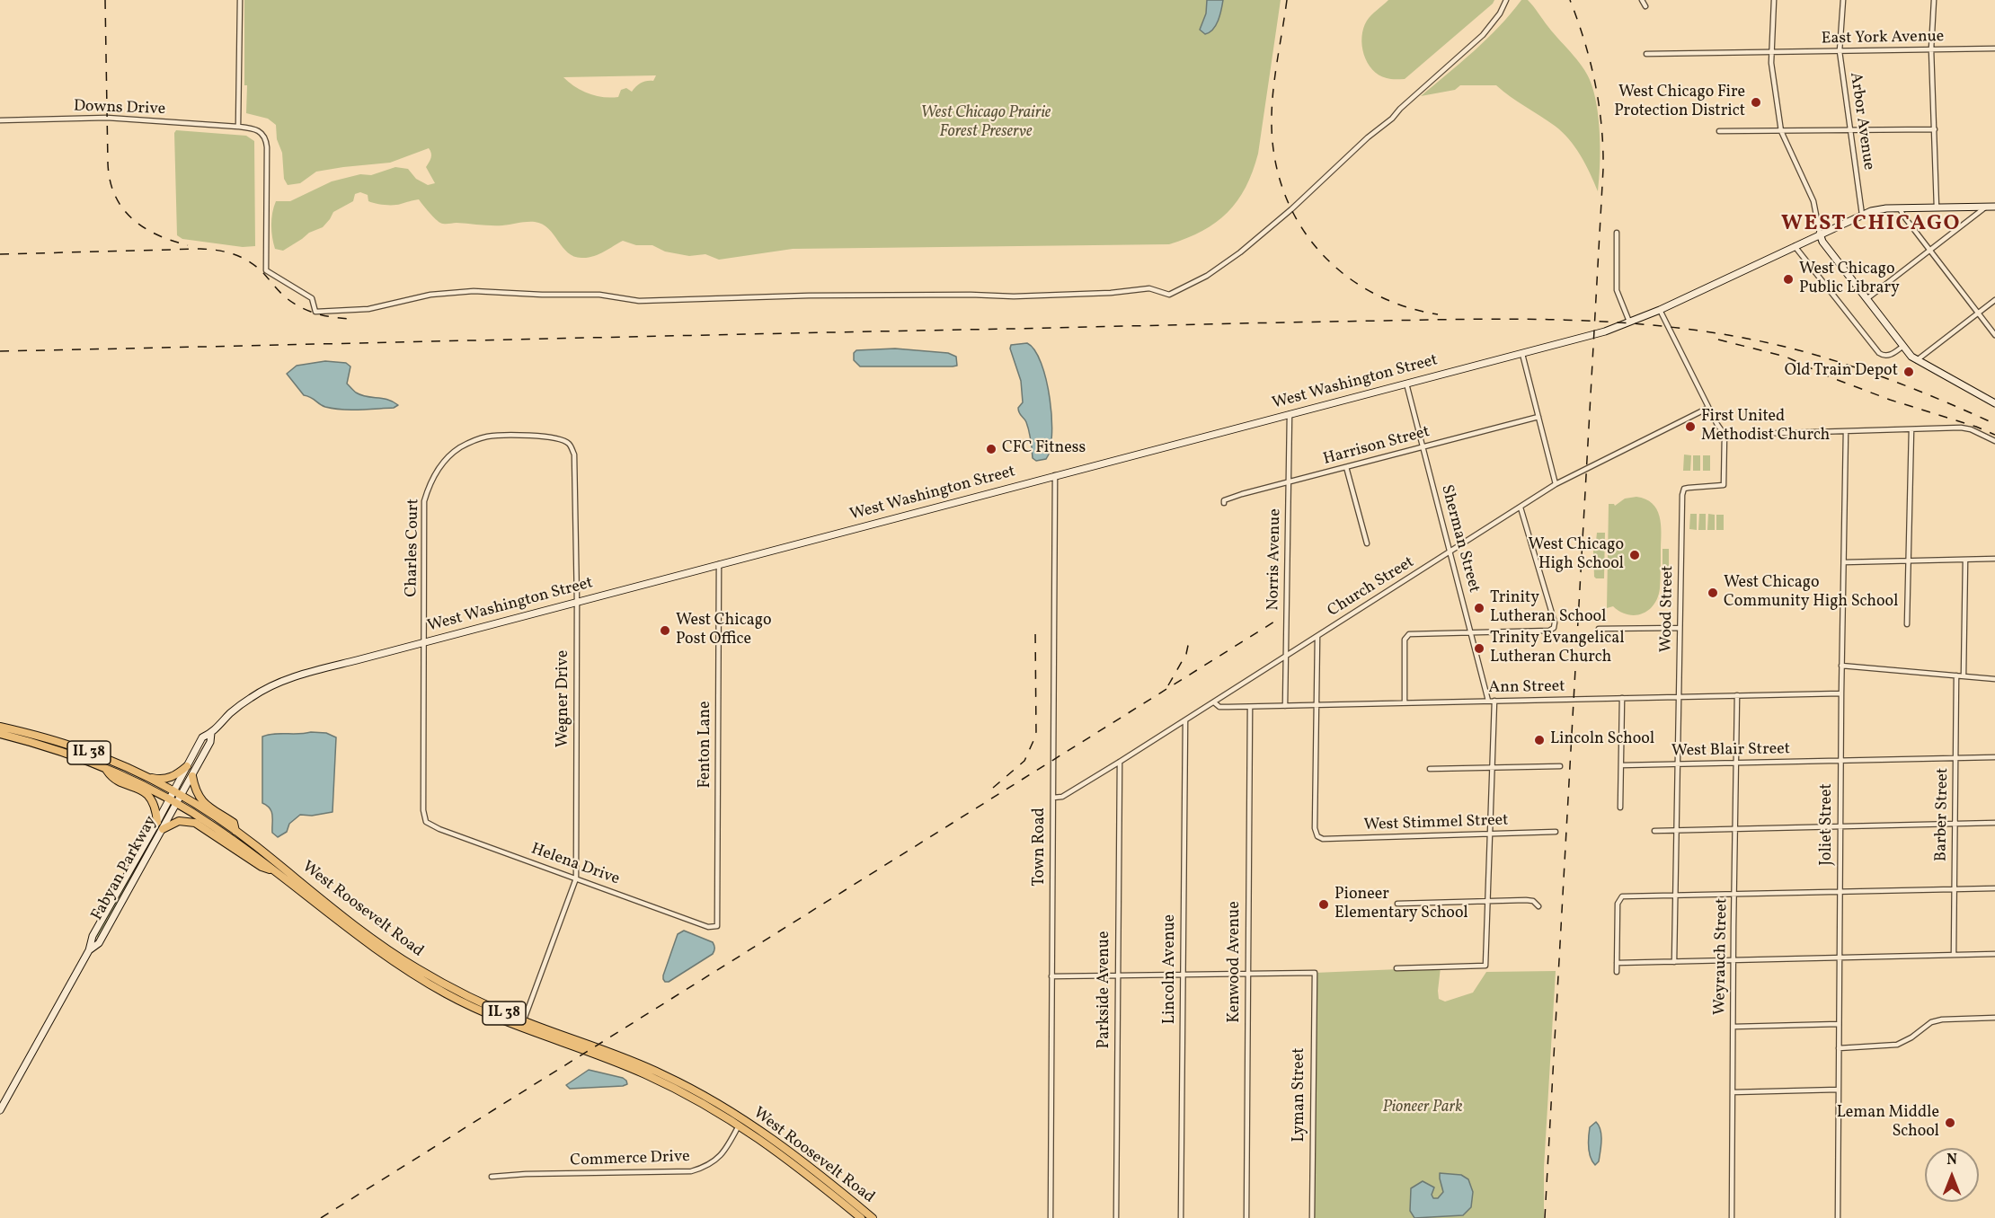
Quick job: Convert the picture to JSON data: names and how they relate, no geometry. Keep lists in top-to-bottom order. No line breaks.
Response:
{"streets":{"main road":["West Washington Street","IL 38","Fabyan Parkway","West Roosevelt Road"],"street":["East York Avenue","Downs Drive","Arbor Avenue","Harrison Street","Sherman Street","Charles Court","Norris Avenue","Church Street","Wood Street","Ann Street","Wegner Drive","Fenton Lane","West Blair Street","Barber Street","West Stimmel Street","Joliet Street","Town Road","Helena Drive","Weyrauch Street","Kenwood Avenue","Lincoln Avenue","Parkside Avenue","Lyman Street","Commerce Drive"]},"crossings":[["East York Avenue","Arbor Avenue"],["Arbor Avenue","West Washington Street"],["West Washington Street","Sherman Street"],["West Washington Street","Charles Court"],["West Washington Street","Norris Avenue"],["West Washington Street","Wegner Drive"],["West Washington Street","Fenton Lane"],["West Washington Street","Town Road"],["West Washington Street","Fabyan Parkway"],["West Washington Street","West Roosevelt Road"],["Harrison Street","Sherman Street"],["Harrison Street","Norris Avenue"],["Sherman Street","Church Street"],["Sherman Street","Ann Street"],["Charles Court","Wegner Drive"],["Charles Court","Helena Drive"],["Norris Avenue","Church Street"],["Norris Avenue","Ann Street"],["Church Street","Ann Street"],["Church Street","Town Road"],["Church Street","Lincoln Avenue"],["Church Street","Parkside Avenue"],["Wood Street","Ann Street"],["Wood Street","West Blair Street"],["Ann Street","West Stimmel Street"],["Ann Street","Joliet Street"],["Ann Street","Weyrauch Street"],["Ann Street","Kenwood Avenue"],["Wegner Drive","Helena Drive"],["Wegner Drive","West Roosevelt Road"],["Fenton Lane","Helena Drive"],["West Blair Street","Barber Street"],["West Blair Street","Joliet Street"],["West Blair Street","Weyrauch Street"],["Fabyan Parkway","West Roosevelt Road"],["West Roosevelt Road","Commerce Drive"],["Kenwood Avenue","Lyman Street"]],"districts":["WEST CHICAGO"],"parks":["West Chicago Prairie Forest Preserve","Pioneer Park"],"places":["West Chicago Fire Protection District","West Chicago Public Library","Old Train Depot","First United Methodist Church","CFC Fitness","West Chicago High School","West Chicago Community High School","Trinity Lutheran School","West Chicago Post Office","Trinity Evangelical Lutheran Church","Lincoln School","Pioneer Elementary School","Leman Middle School"],"north":"top"}
